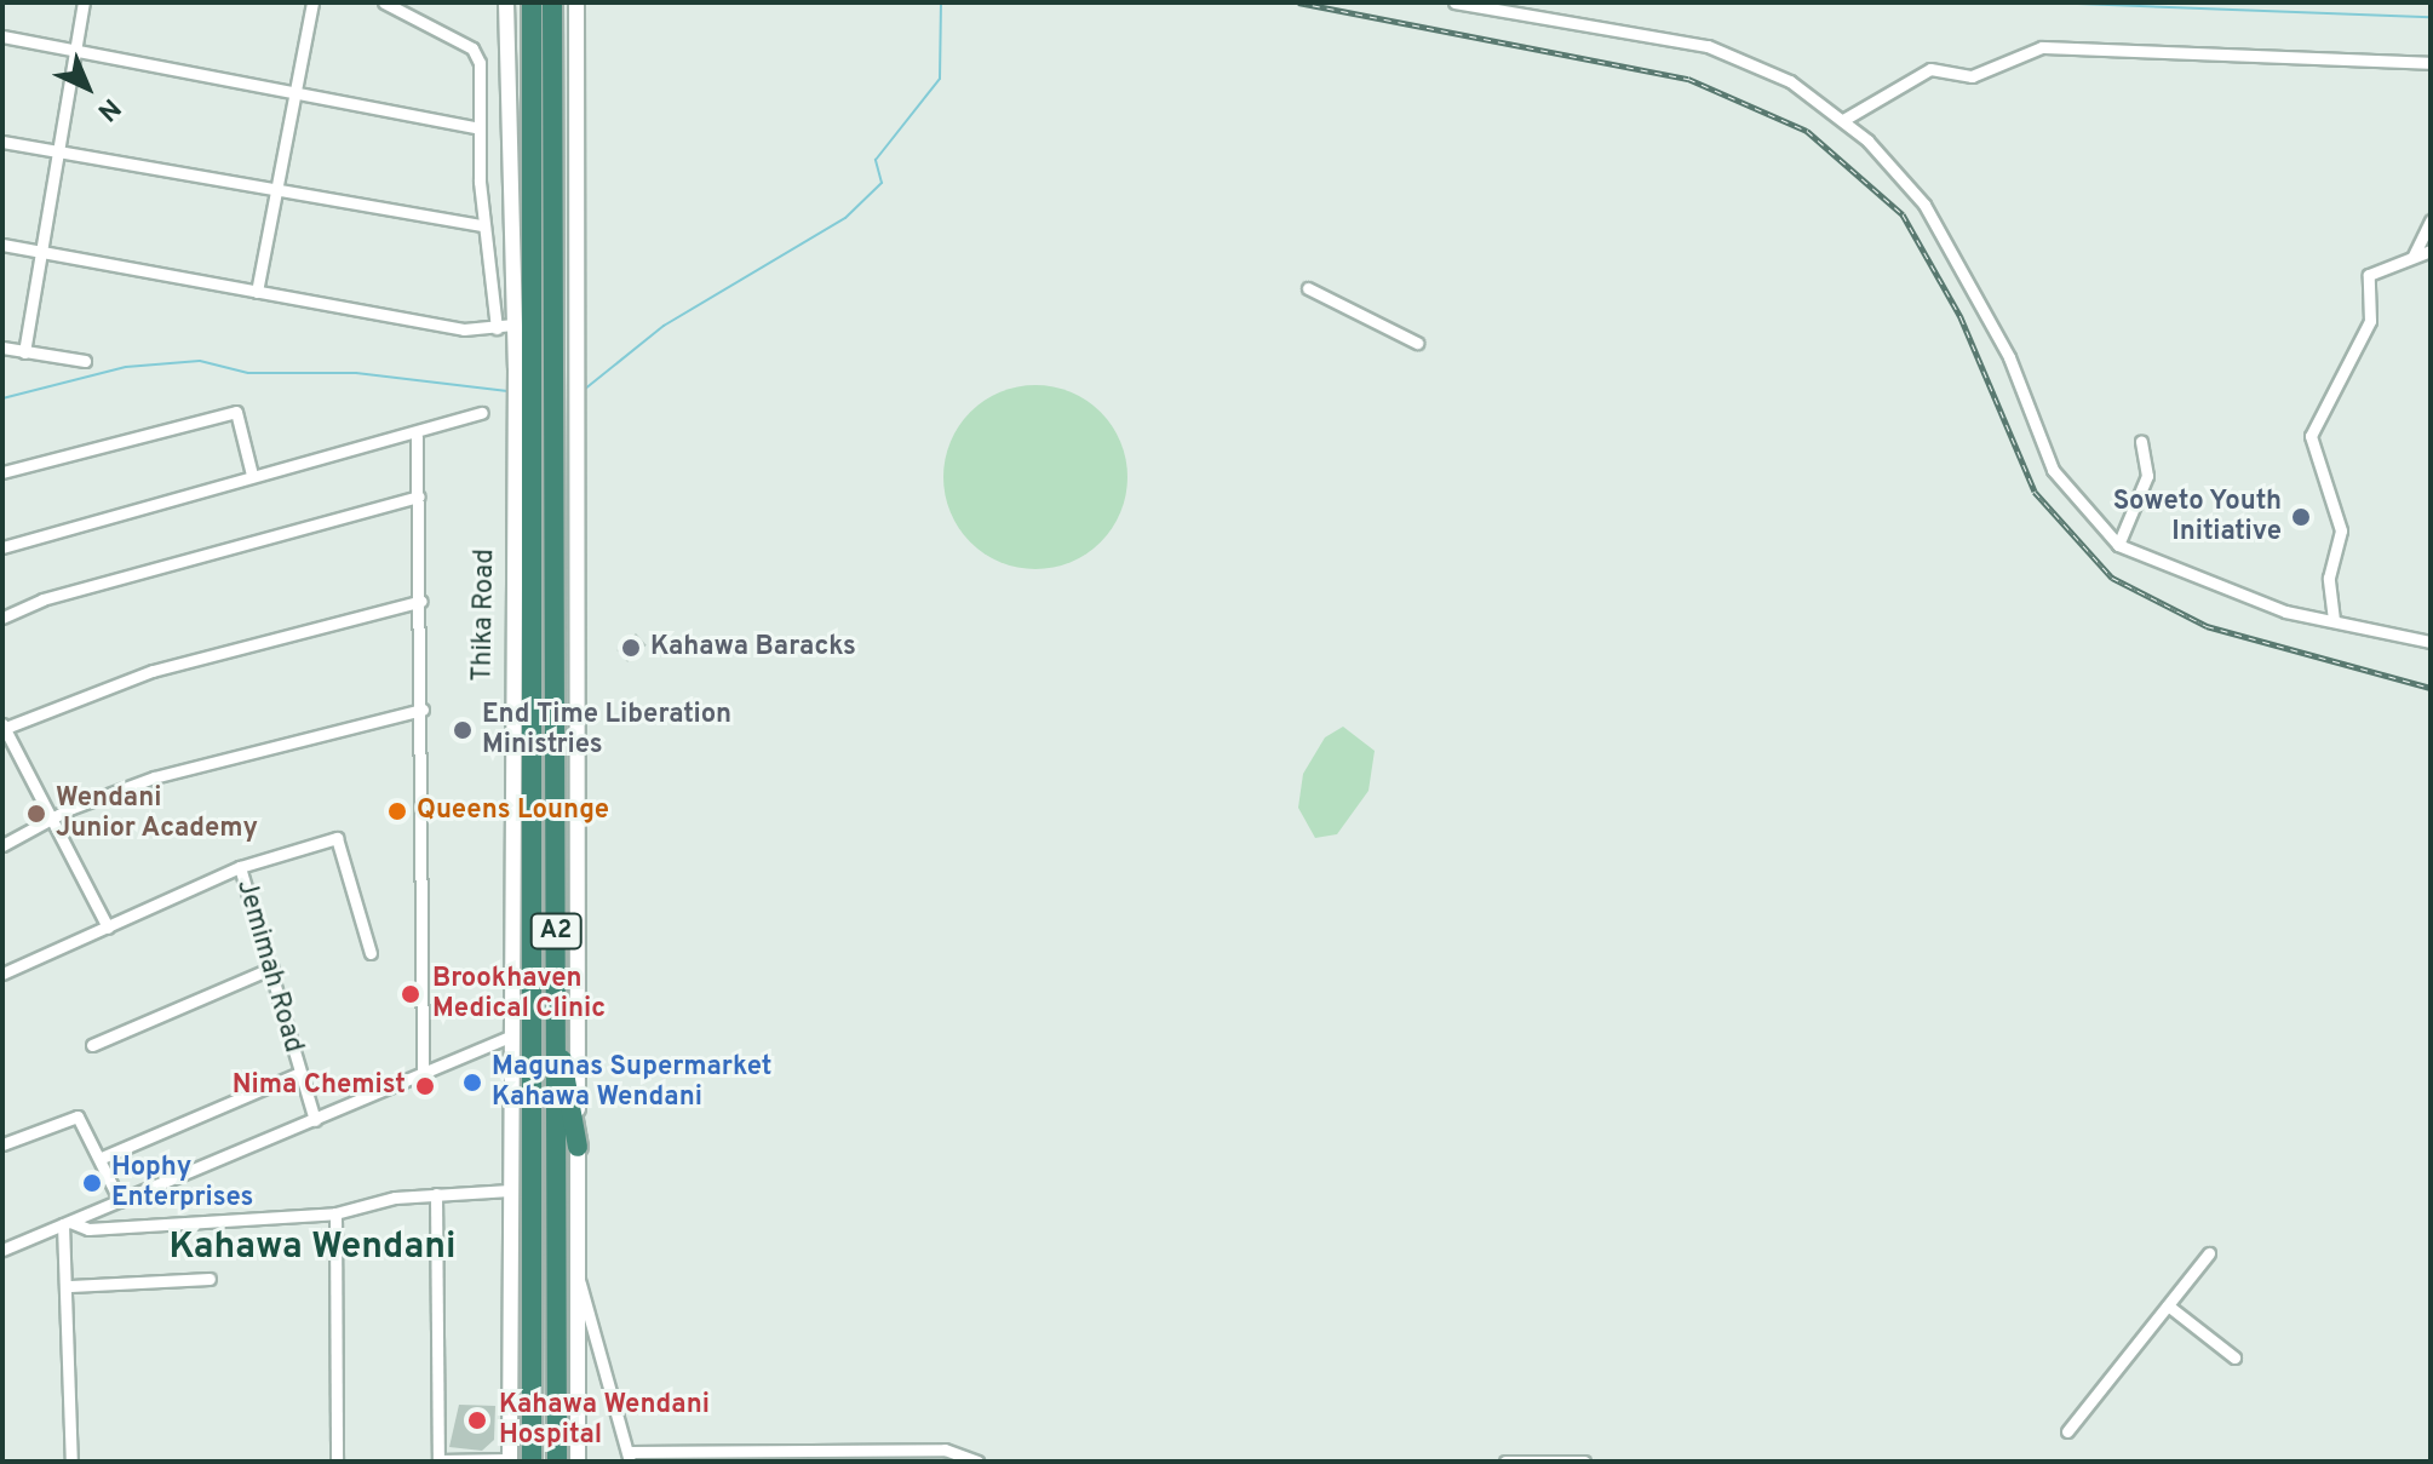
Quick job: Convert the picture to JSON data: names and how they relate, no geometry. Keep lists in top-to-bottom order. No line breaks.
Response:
{"streets":{"highway":["Thika Road","A2"],"street":["Jemimah Road"]},"districts":["Kahawa Wendani"],"places":["Soweto Youth Initiative","Kahawa Baracks","End Time Liberation Ministries","Queens Lounge","Wendani Junior Academy","Brookhaven Medical Clinic","Magunas Supermarket Kahawa Wendani","Nima Chemist","Hophy Enterprises","Kahawa Wendani Hospital"],"north":"bottom right"}
